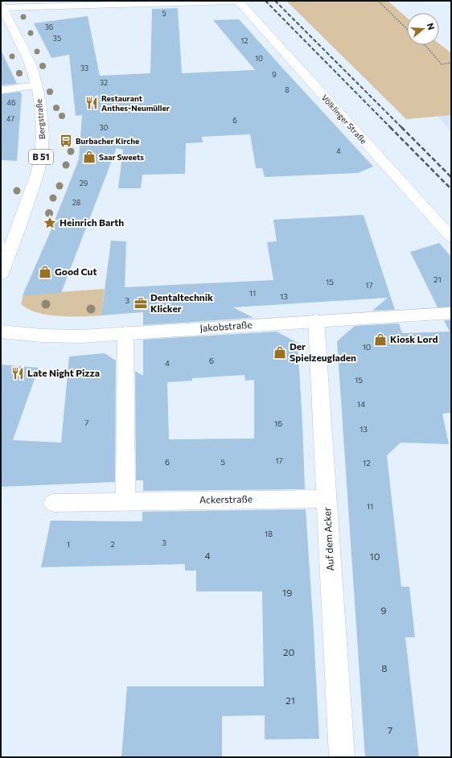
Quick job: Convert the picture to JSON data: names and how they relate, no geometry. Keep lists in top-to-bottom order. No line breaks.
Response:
{"streets":{"street":["Bergstraße","Völklinger Straße","B 51","Jakobstraße","Ackerstraße","Auf dem Acker"]},"crossings":[["Jakobstraße","Auf dem Acker"],["Ackerstraße","Auf dem Acker"]],"places":{"restaurant":["Restaurant Anthes-Neumüller","Late Night Pizza"],"bus stop":["Burbacher Kirche"],"shop":["Saar Sweets","Good Cut","Kiosk Lord","Der Spielzeugladen"],"place":["Heinrich Barth"],"office":["Dentaltechnik Klicker"]},"house_numbers":["5","36","35","12","10","33","9","32","8","46","47","6","30","4","29","28","21","15","17","11","13","3","10","6","4","15","14","7","16","13","17","6","5","12","11","18","3","1","2","4","10","19","9","20","8","21","7"],"north":"right"}
